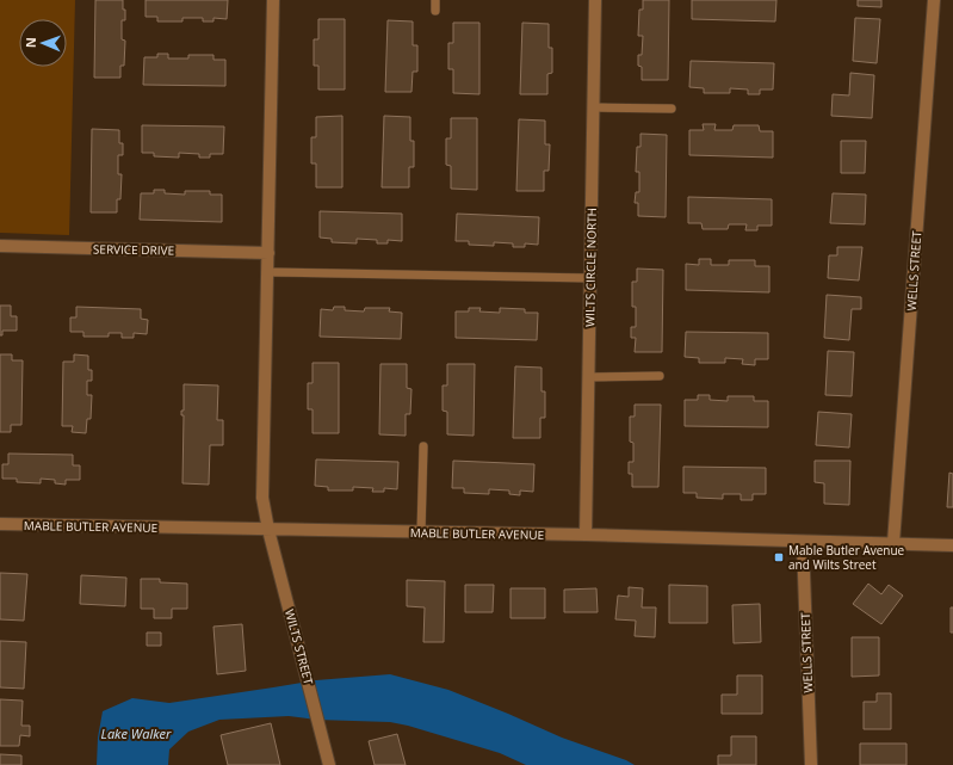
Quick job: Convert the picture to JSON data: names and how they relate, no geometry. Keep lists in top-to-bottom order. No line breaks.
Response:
{"streets":{"street":["SERVICE DRIVE","WILTS CIRCLE NORTH","WELLS STREET","MABLE BUTLER AVENUE","WILTS STREET"]},"crossings":[["WILTS CIRCLE NORTH","MABLE BUTLER AVENUE"],["WELLS STREET","MABLE BUTLER AVENUE"],["MABLE BUTLER AVENUE","WILTS STREET"]],"water":["Lake Walker"],"places":{"transit":["Mable Butler Avenue and Wilts Street"]},"north":"left"}
